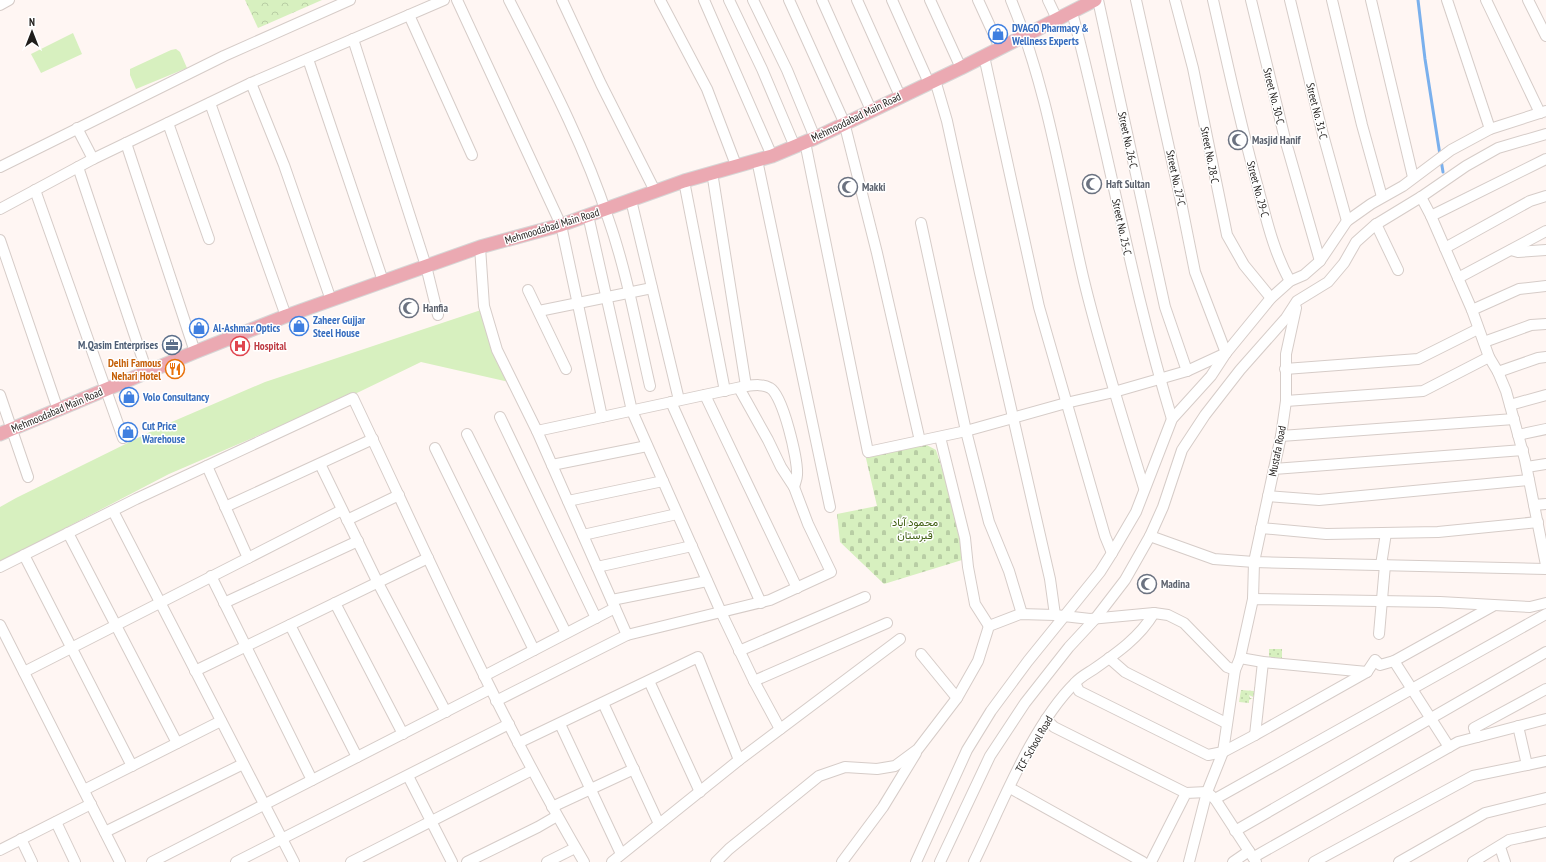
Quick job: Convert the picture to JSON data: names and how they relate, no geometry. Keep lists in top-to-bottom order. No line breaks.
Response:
{"streets":{"main road":["Mehmoodabad Main Road"],"street":["Street No. 30-C","Street No. 31-C","Street No. 26-C","Street No. 28-C","Street No. 27-C","Street No. 29-C","Street No. 25-C","Mustafa Road","TCF School Road"]},"crossings":[["Mehmoodabad Main Road","Street No. 26-C"],["Mehmoodabad Main Road","Street No. 25-C"],["Street No. 26-C","Street No. 25-C"]],"parks":["محمود آباد قبرستان"],"places":{"shop":["DVAGO Pharmacy & Wellness Experts","Zaheer Gujjar Steel House","Al-Ashmar Optics","Volo Consultancy","Cut Price Warehouse"],"mosque":["Masjid Hanif","Haft Sultan","Makki","Hanfia","Madina"],"office":["M.Qasim Enterprises"],"hospital":["Hospital"],"restaurant":["Delhi Famous Nehari Hotel"]},"north":"top"}
